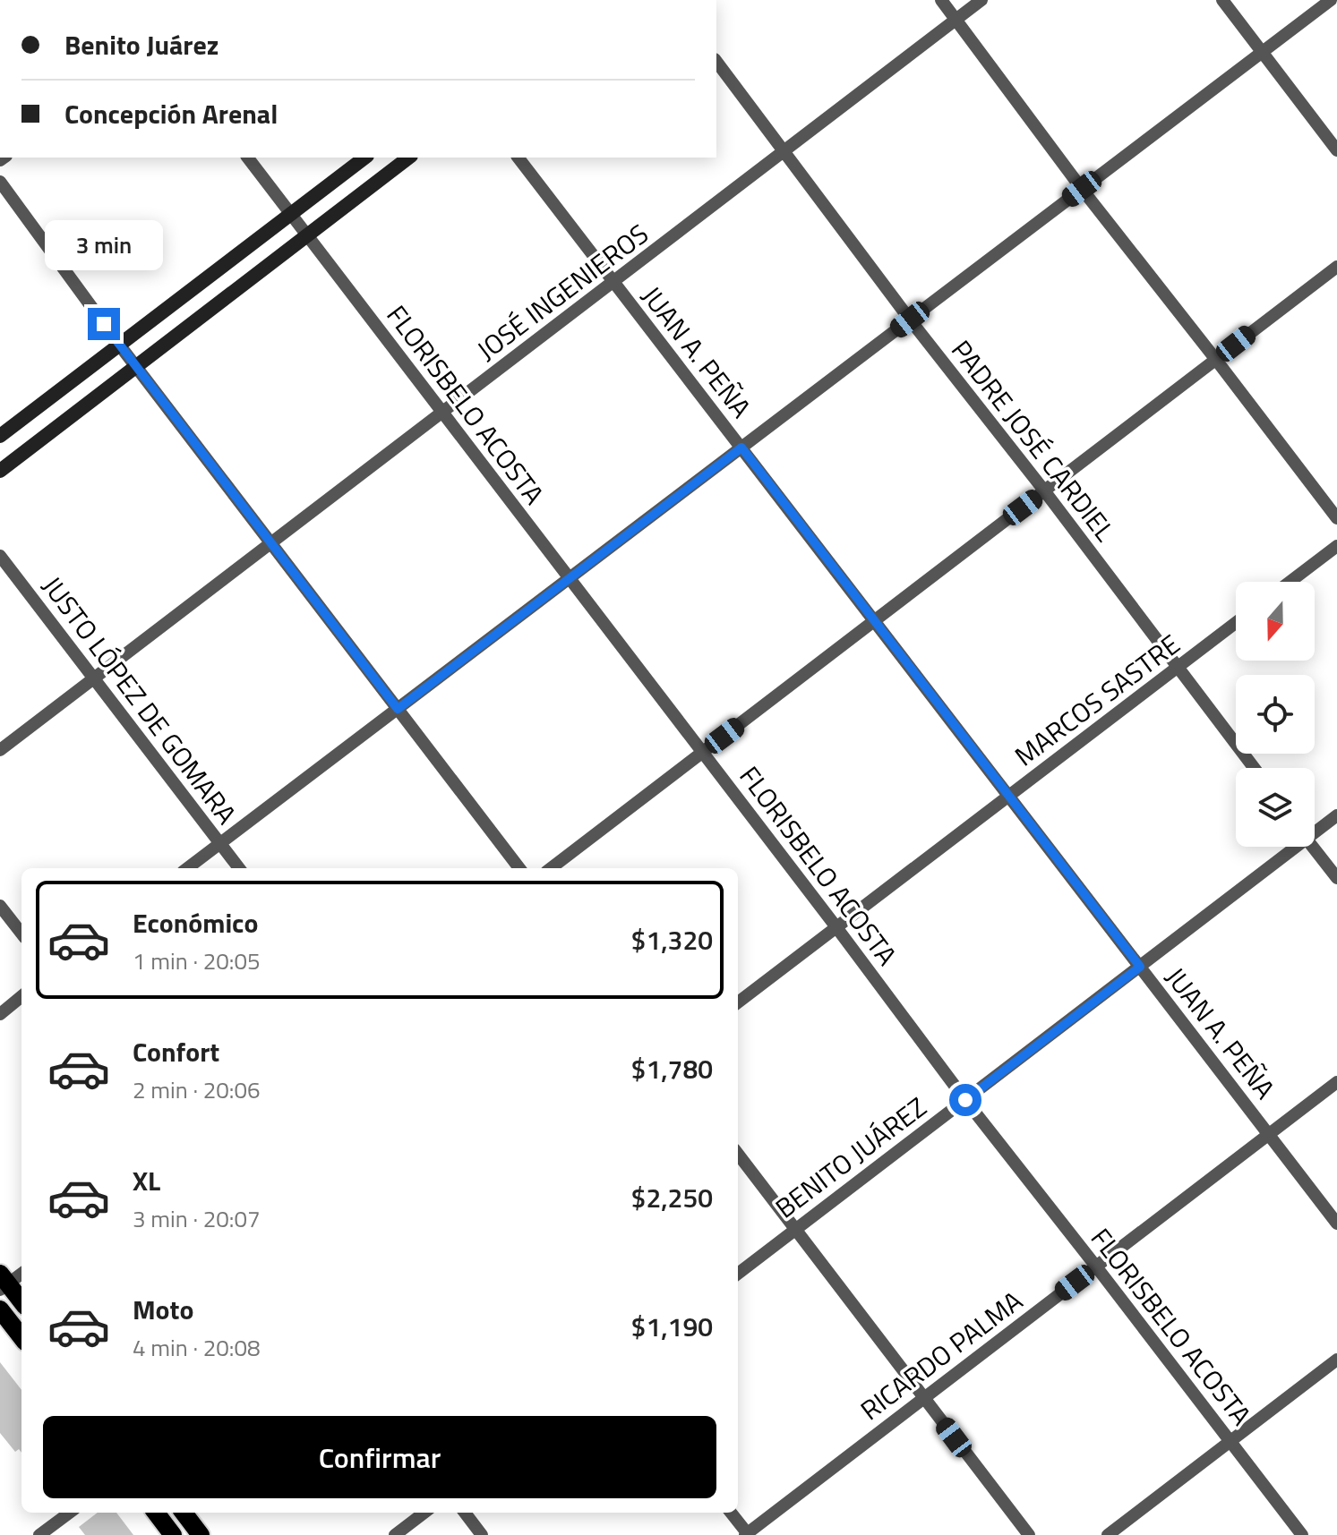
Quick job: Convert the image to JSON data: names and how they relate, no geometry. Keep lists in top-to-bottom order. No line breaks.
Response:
{"streets":{"street":["JOSÉ INGENIEROS","JUAN A. PEÑA","FLORISBELO ACOSTA","PADRE JOSÉ CARDIEL","JUSTO LÓPEZ DE GOMARA","MARCOS SASTRE","BENITO JUÁREZ","RICARDO PALMA"]},"crossings":[["JOSÉ INGENIEROS","JUAN A. PEÑA"],["JOSÉ INGENIEROS","FLORISBELO ACOSTA"],["JOSÉ INGENIEROS","PADRE JOSÉ CARDIEL"],["JOSÉ INGENIEROS","JUSTO LÓPEZ DE GOMARA"],["JUAN A. PEÑA","MARCOS SASTRE"],["JUAN A. PEÑA","BENITO JUÁREZ"],["JUAN A. PEÑA","RICARDO PALMA"],["FLORISBELO ACOSTA","MARCOS SASTRE"],["FLORISBELO ACOSTA","BENITO JUÁREZ"],["FLORISBELO ACOSTA","RICARDO PALMA"],["PADRE JOSÉ CARDIEL","MARCOS SASTRE"]],"north":"bottom","page":{"banner":["Benito Juárez","Concepción Arenal"],"bubble":"3 min","list":[{"name":"Económico","note":"1 min · 20:05","value":"$1,320"},{"name":"Confort","note":"2 min · 20:06","value":"$1,780"},{"name":"XL","note":"3 min · 20:07","value":"$2,250"},{"name":"Moto","note":"4 min · 20:08","value":"$1,190"}],"buttons":"Confirmar"}}
